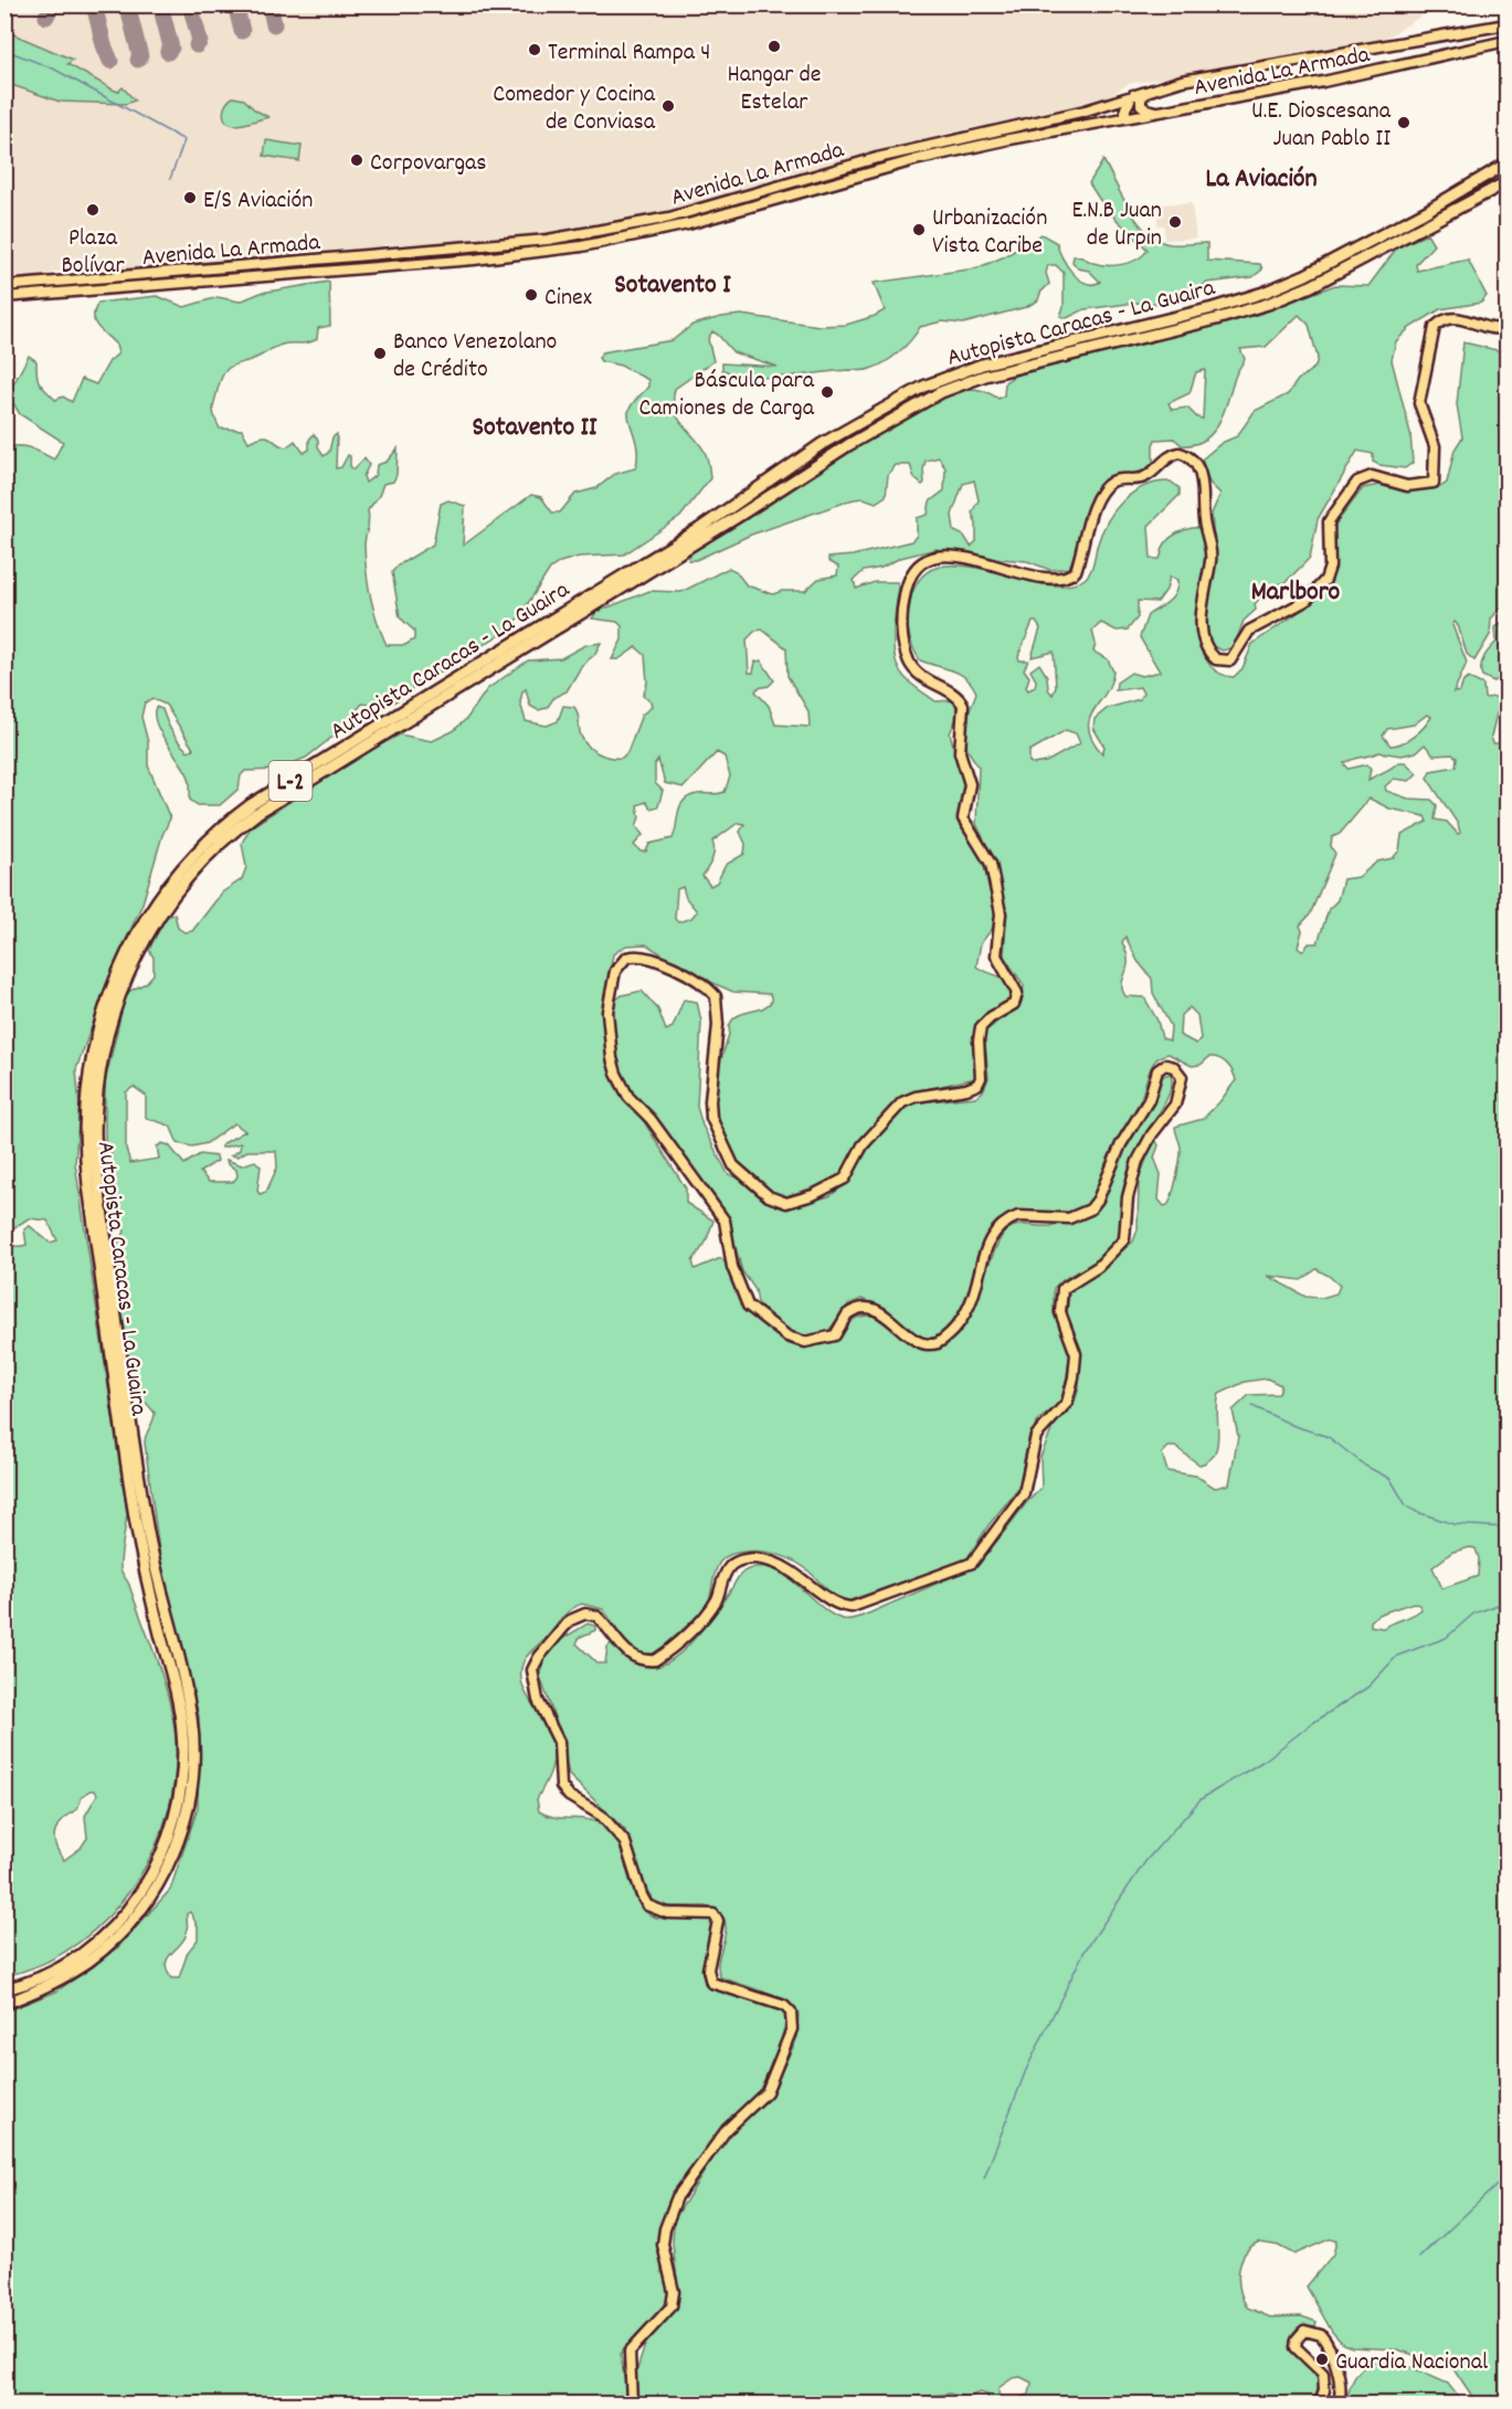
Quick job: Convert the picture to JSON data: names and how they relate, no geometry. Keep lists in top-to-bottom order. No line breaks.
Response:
{"streets":{"highway":["Autopista Caracas - La Guaira","L-2"],"main road":["Avenida La Armada"]},"districts":["La Aviación","Sotavento I","Sotavento II","Marlboro"],"places":["Hangar de Estelar","Terminal Rampa 4","Comedor y Cocina de Conviasa","U.E. Dioscesana Juan Pablo II","Corpovargas","E/S Aviación","Plaza Bolívar","E.N.B Juan de Urpin","Urbanización Vista Caribe","Cinex","Banco Venezolano de Crédito","Báscula para Camiones de Carga","Guardia Nacional"]}
